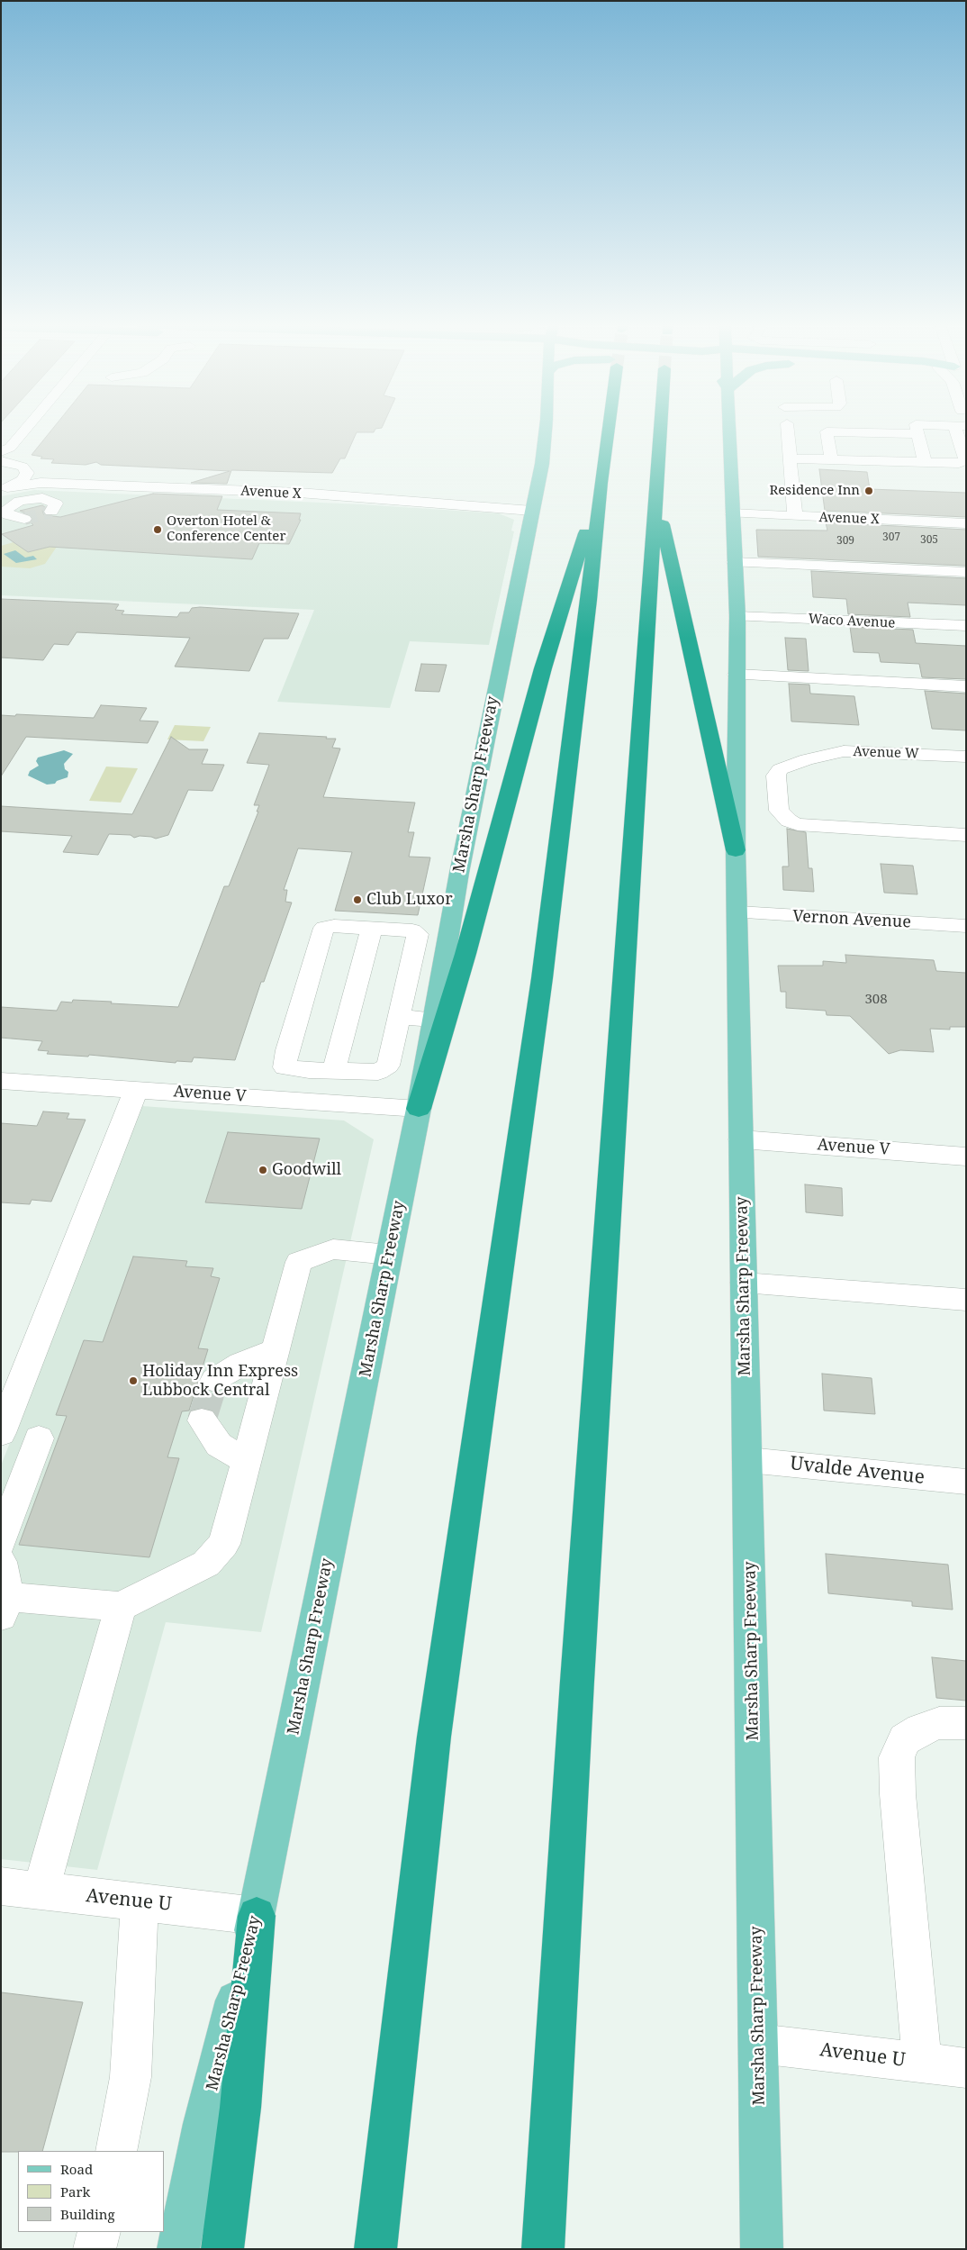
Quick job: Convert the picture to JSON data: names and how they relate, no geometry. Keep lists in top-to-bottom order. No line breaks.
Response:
{"streets":{"main road":["Marsha Sharp Freeway"],"street":["Avenue X","Waco Avenue","Avenue W","Vernon Avenue","Avenue V","Uvalde Avenue","Avenue U"]},"crossings":[["Avenue X","Marsha Sharp Freeway"],["Waco Avenue","Marsha Sharp Freeway"],["Marsha Sharp Freeway","Vernon Avenue"],["Marsha Sharp Freeway","Avenue V"],["Marsha Sharp Freeway","Uvalde Avenue"],["Marsha Sharp Freeway","Avenue U"]],"places":["Residence Inn","Overton Hotel & Conference Center","Club Luxor","Goodwill","Holiday Inn Express Lubbock Central"],"house_numbers":["307","305","309","308"],"legend":["Road","Park","Building"]}
